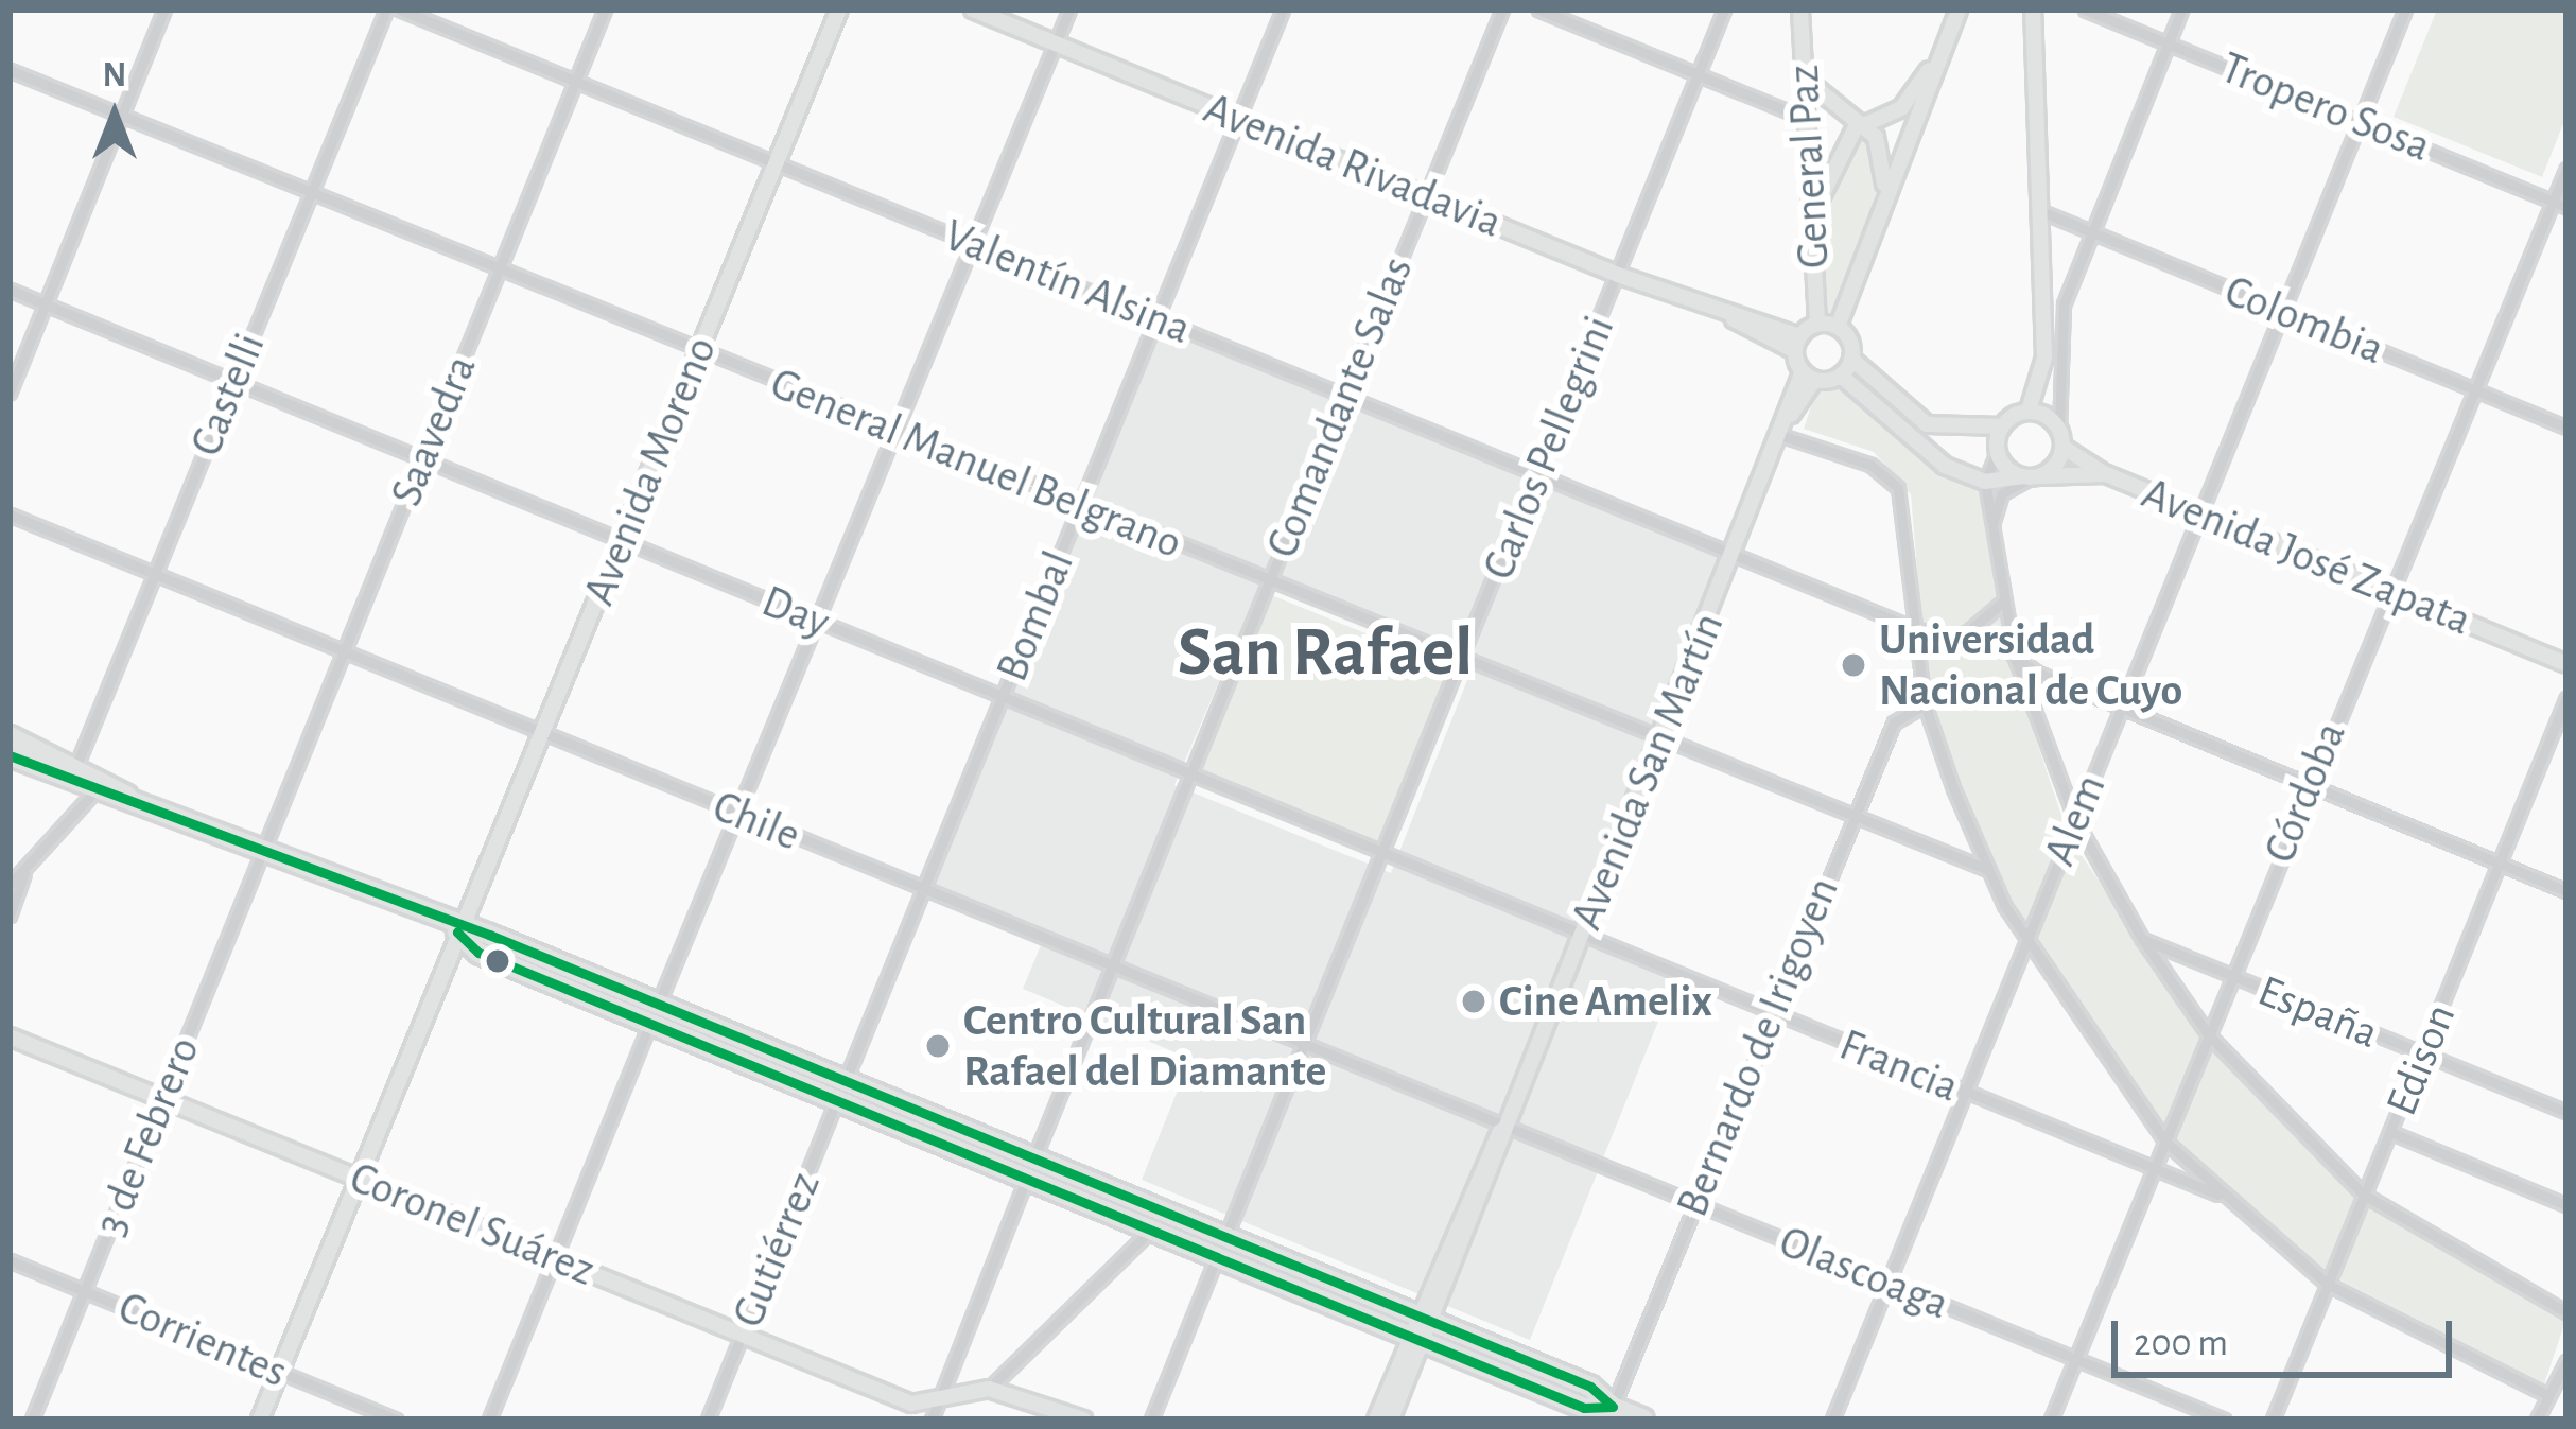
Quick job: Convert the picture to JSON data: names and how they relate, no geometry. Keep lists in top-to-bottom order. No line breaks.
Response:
{"streets":{"street":["Tropero Sosa","Avenida Rivadavia","General Paz","Valentín Alsina","Colombia","Castelli","Comandante Salas","Saavedra","Carlos Pellegrini","General Manuel Belgrano","Avenida Moreno","Avenida José Zapata","Day","Bombal","Avenida San Martín","Córdoba","Alem","Chile","España","Bernardo de Irigoyen","Edison","Francia","3 de Febrero","Coronel Suárez","Gutiérrez","Olascoaga","Corrientes"]},"crossings":[["Tropero Sosa","Córdoba"],["Tropero Sosa","Alem"],["Avenida Rivadavia","General Paz"],["Avenida Rivadavia","Comandante Salas"],["Avenida Rivadavia","Carlos Pellegrini"],["Avenida Rivadavia","Bombal"],["Avenida Rivadavia","Avenida San Martín"],["General Paz","Avenida San Martín"],["Valentín Alsina","Comandante Salas"],["Valentín Alsina","Saavedra"],["Valentín Alsina","Carlos Pellegrini"],["Valentín Alsina","Avenida Moreno"],["Valentín Alsina","Bombal"],["Valentín Alsina","Avenida San Martín"],["Colombia","Córdoba"],["Colombia","Alem"],["Castelli","General Manuel Belgrano"],["Castelli","Day"],["Castelli","Chile"],["Comandante Salas","General Manuel Belgrano"],["Comandante Salas","Day"],["Comandante Salas","Chile"],["Comandante Salas","Coronel Suárez"],["Saavedra","General Manuel Belgrano"],["Saavedra","Day"],["Saavedra","Chile"],["Saavedra","3 de Febrero"],["Carlos Pellegrini","General Manuel Belgrano"],["Carlos Pellegrini","Day"],["Carlos Pellegrini","Chile"],["General Manuel Belgrano","Avenida Moreno"],["General Manuel Belgrano","Bombal"],["General Manuel Belgrano","Avenida San Martín"],["Avenida Moreno","Day"],["Avenida Moreno","Chile"],["Avenida Moreno","Coronel Suárez"],["Avenida Moreno","Corrientes"],["Avenida José Zapata","Córdoba"],["Avenida José Zapata","Alem"],["Day","Bombal"],["Day","Avenida San Martín"],["Day","Francia"],["Bombal","Chile"],["Bombal","Gutiérrez"],["Avenida San Martín","Chile"],["Avenida San Martín","Francia"],["Avenida San Martín","Olascoaga"],["Córdoba","España"],["Córdoba","Francia"],["Córdoba","Olascoaga"],["Alem","Francia"],["Alem","Olascoaga"],["Chile","Olascoaga"],["España","Edison"],["Bernardo de Irigoyen","Francia"],["Bernardo de Irigoyen","Olascoaga"],["3 de Febrero","Coronel Suárez"],["3 de Febrero","Corrientes"],["Coronel Suárez","Gutiérrez"]],"districts":["San Rafael"],"places":["Universidad Nacional de Cuyo","Cine Amelix","Centro Cultural San Rafael del Diamante"],"scale_bar":"200 m","north":"top"}
